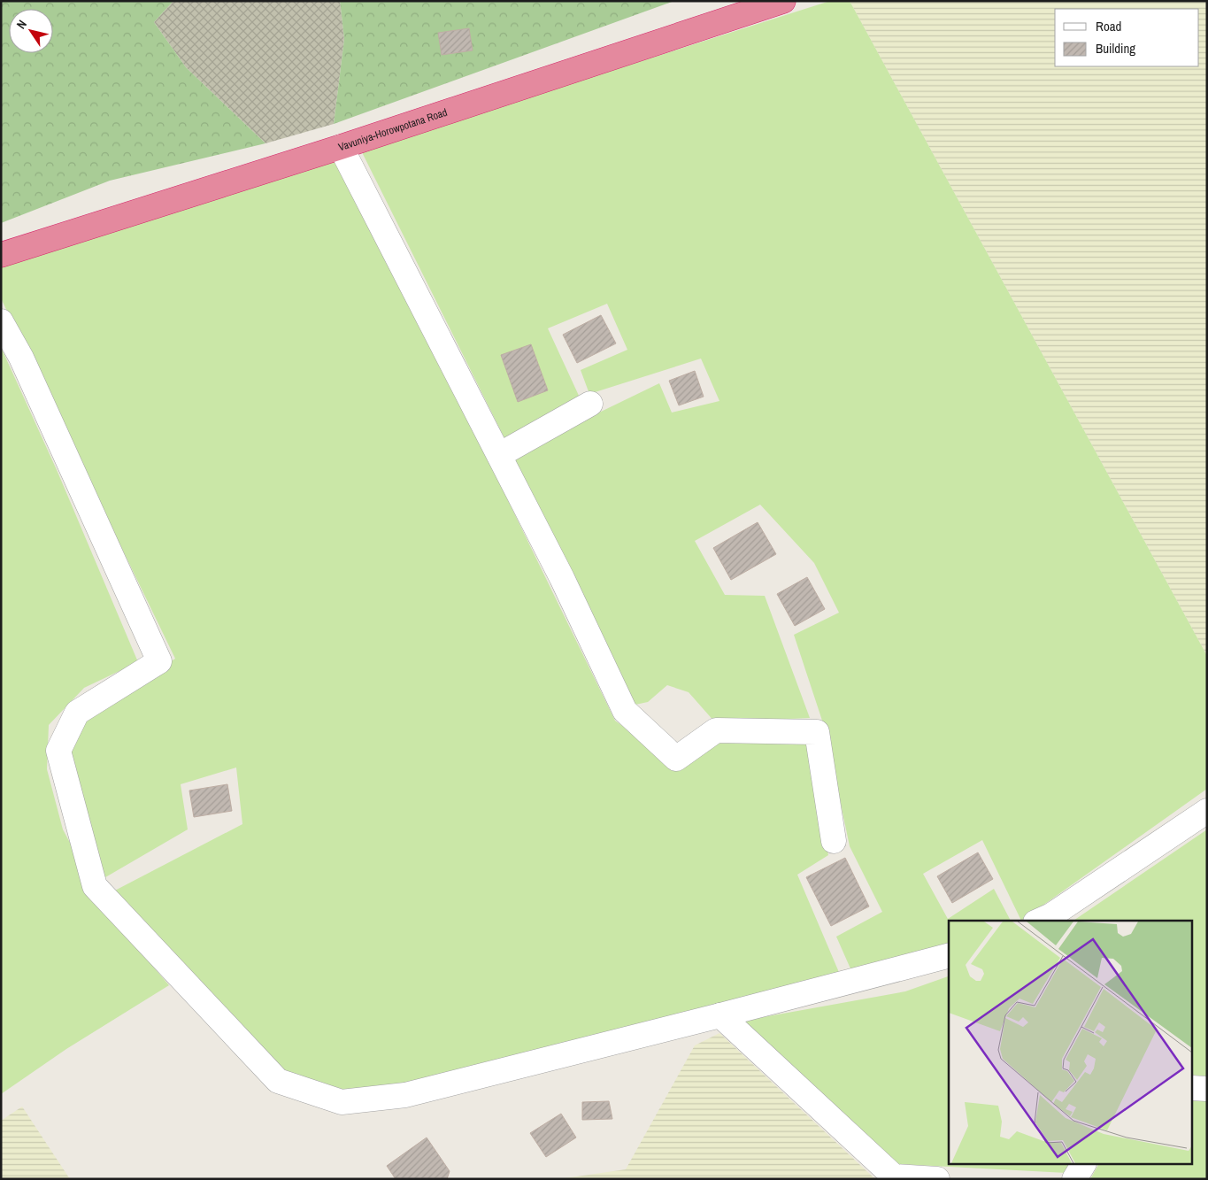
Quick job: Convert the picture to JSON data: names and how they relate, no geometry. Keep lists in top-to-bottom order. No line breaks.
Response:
{"streets":{"highway":["Vavuniya-Horowpotana Road"]},"legend":["Road","Building"],"north":"top left"}
